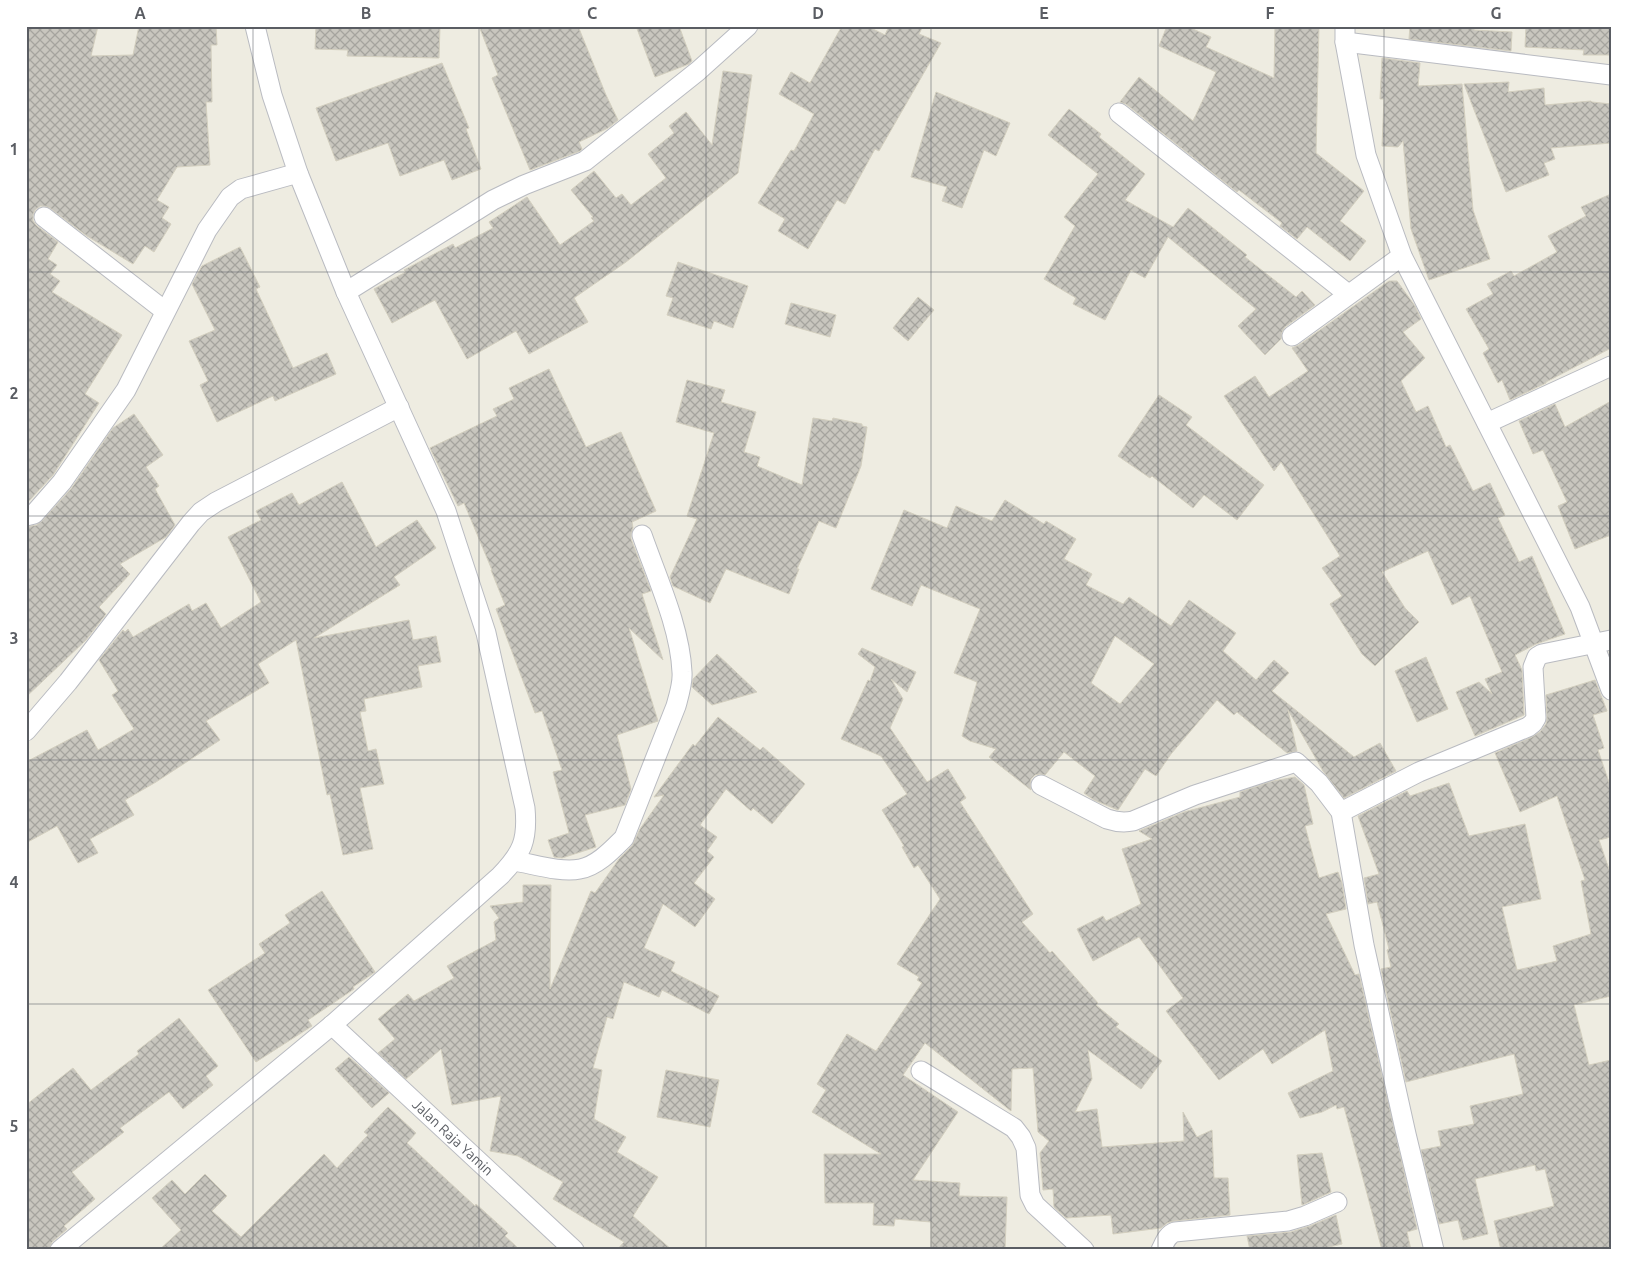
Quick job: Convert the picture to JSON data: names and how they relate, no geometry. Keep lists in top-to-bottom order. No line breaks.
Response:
{"streets":{"street":["Jalan Raja Yamin"]},"grid":{"columns":["A","B","C","D","E","F","G"],"rows":["1","2","3","4","5"]}}
